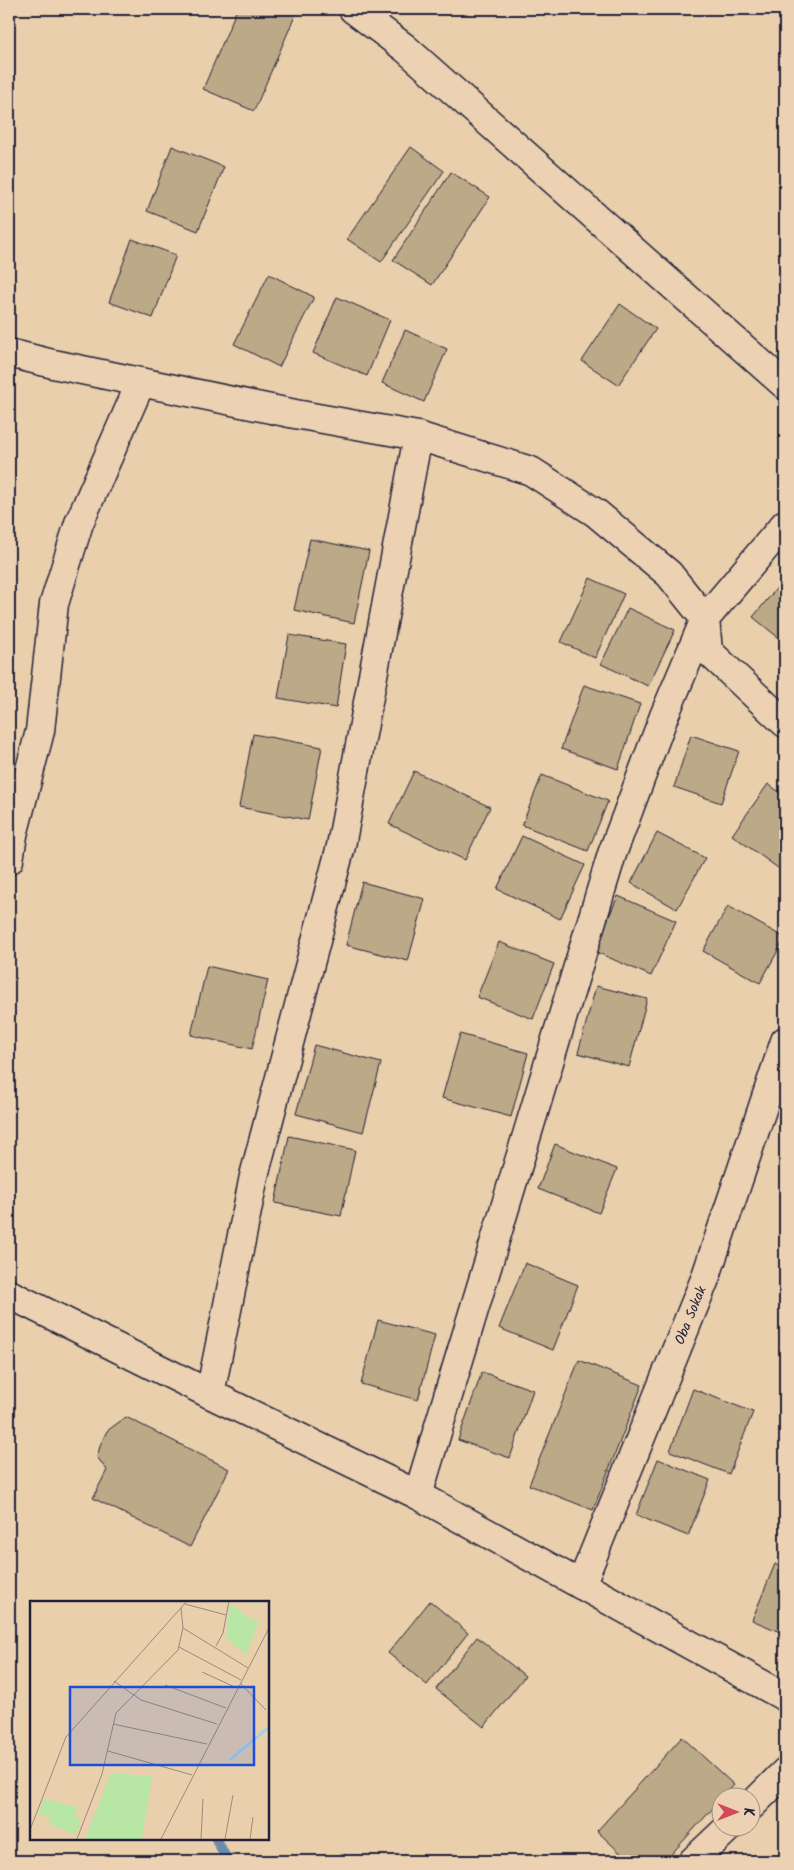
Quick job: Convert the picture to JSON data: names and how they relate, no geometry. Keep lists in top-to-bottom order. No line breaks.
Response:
{"streets":{"street":["Oba Sokak"]},"north":"right"}
